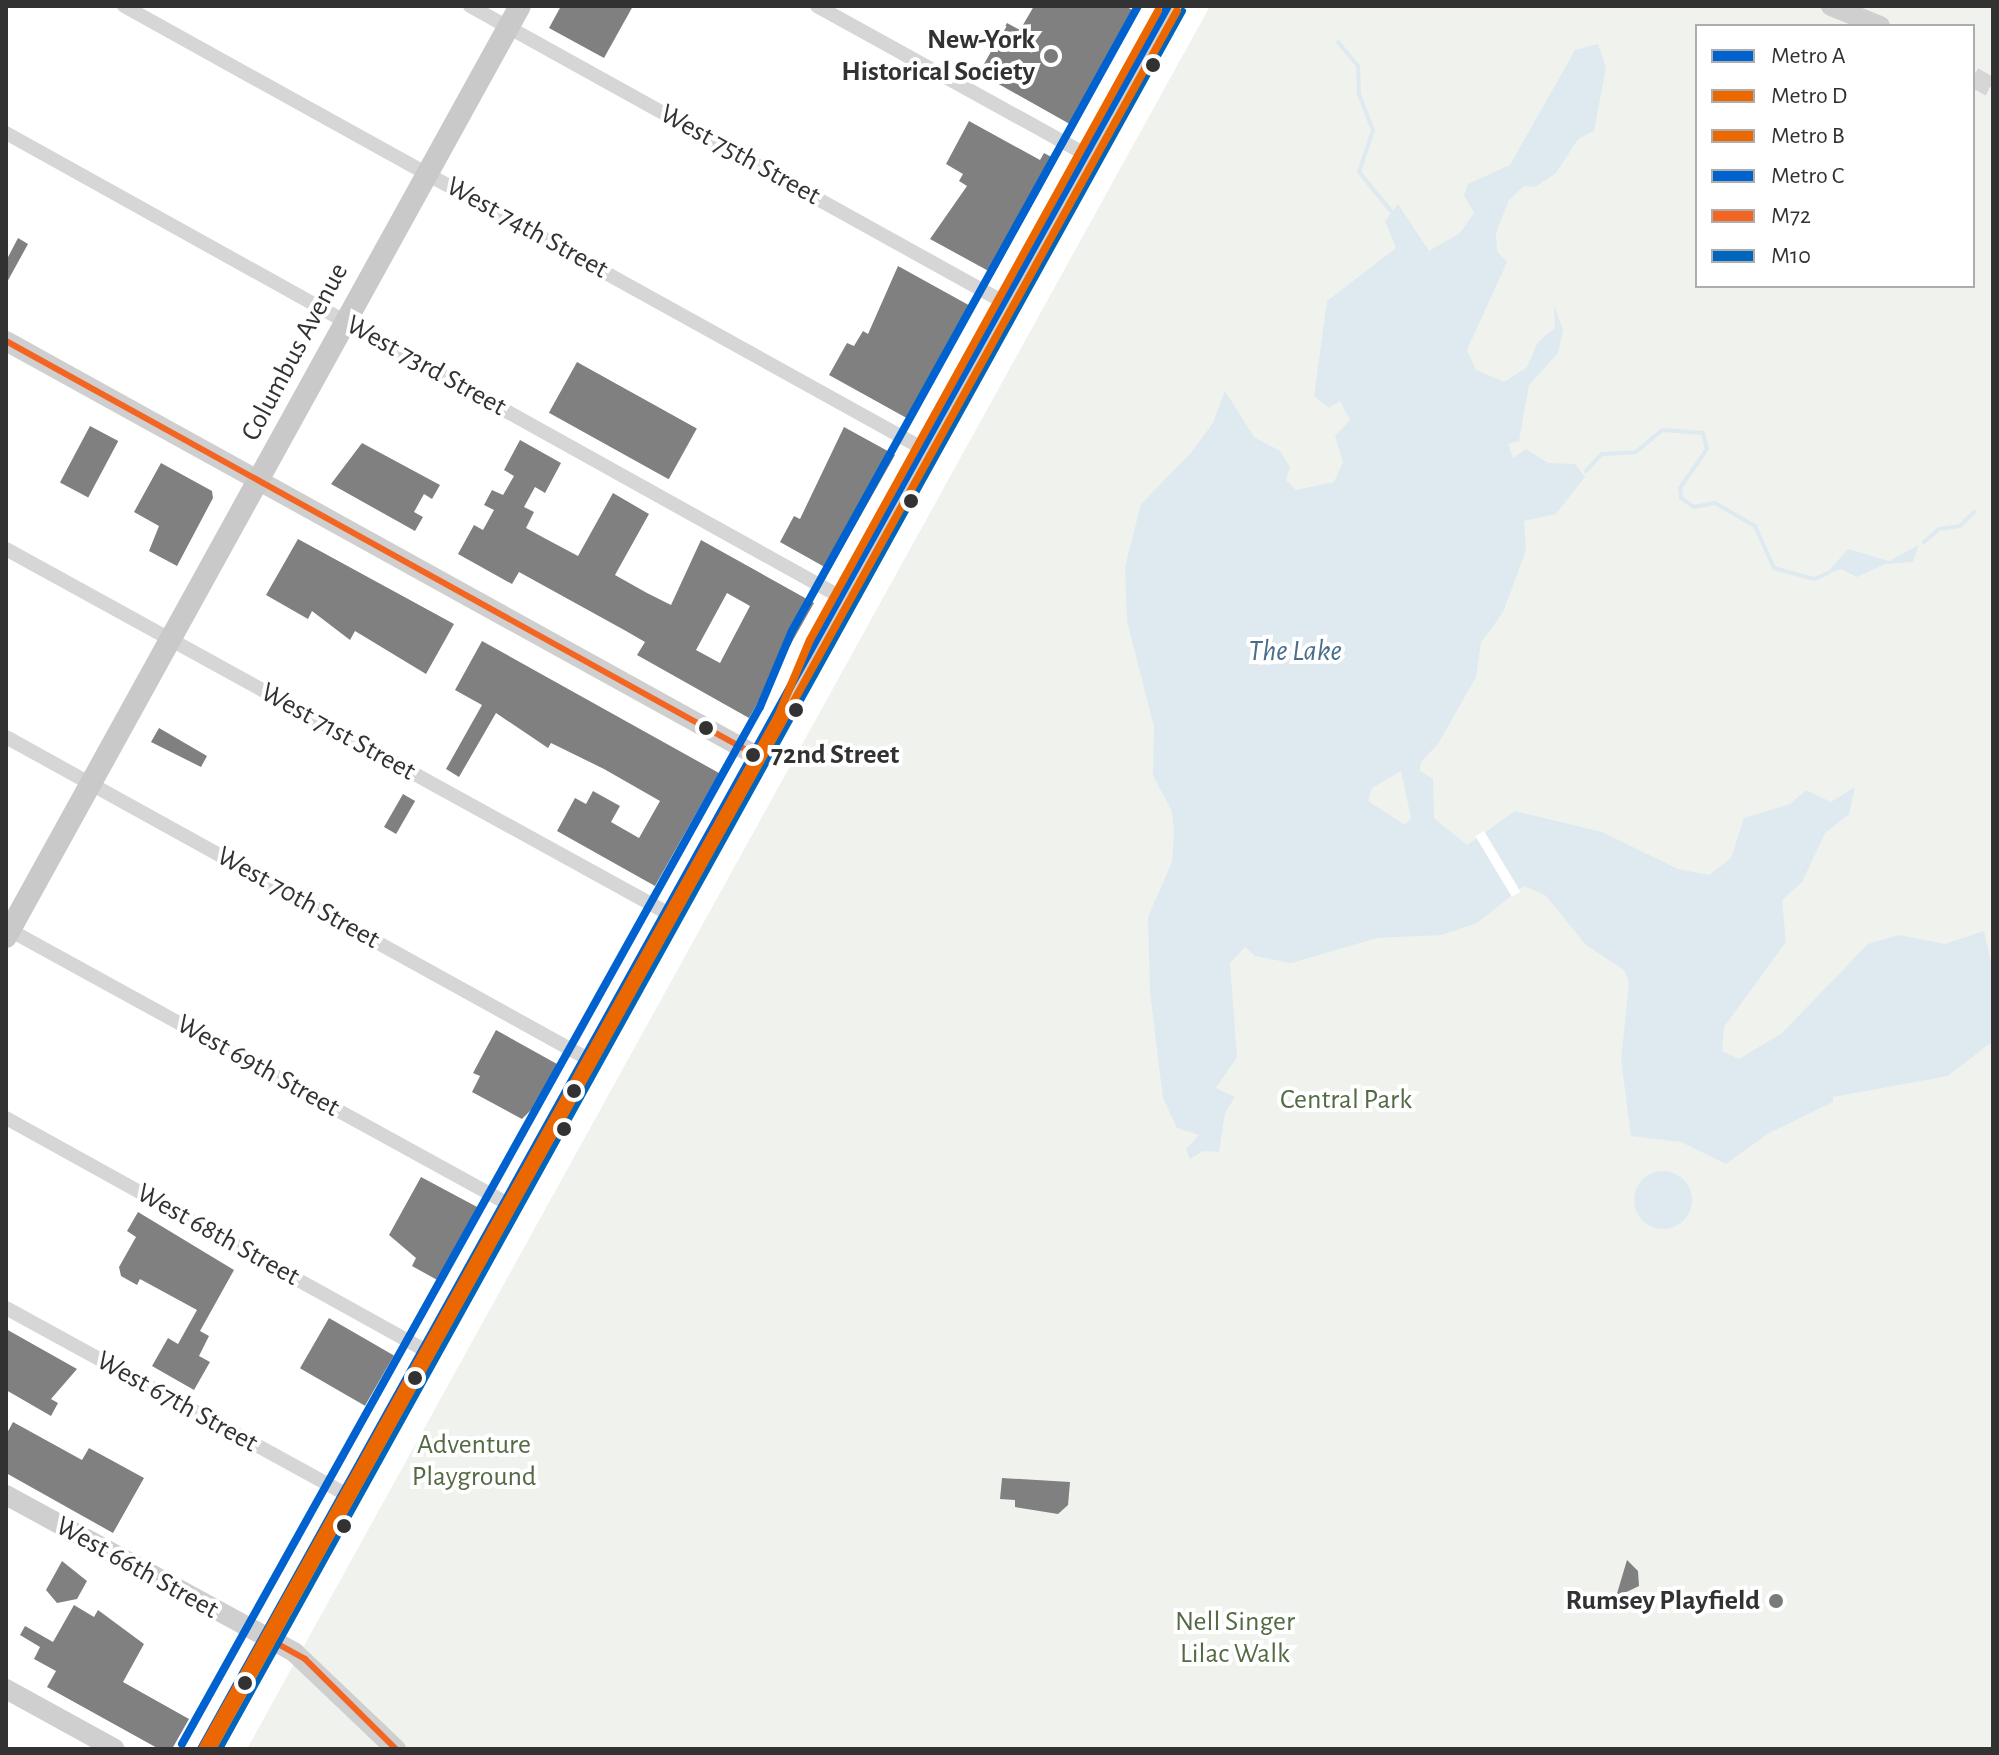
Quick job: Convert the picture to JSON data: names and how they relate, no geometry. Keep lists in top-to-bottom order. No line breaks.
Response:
{"streets":{"main road":["Columbus Avenue","West 66th Street"],"street":["West 75th Street","West 74th Street","West 73rd Street","West 71st Street","West 70th Street","West 69th Street","West 68th Street","West 67th Street"]},"crossings":[["West 75th Street","Columbus Avenue"],["West 74th Street","Columbus Avenue"],["Columbus Avenue","West 73rd Street"],["Columbus Avenue","West 71st Street"],["Columbus Avenue","West 70th Street"],["Columbus Avenue","West 69th Street"]],"water":["The Lake"],"parks":["Central Park","Adventure Playground","Nell Singer Lilac Walk"],"places":["New-York Historical Society","72nd Street","Rumsey Playfield"],"lines":["metro line A","metro line C","metro line D","metro line B","transit line M10","transit line M72"],"legend":["Metro A","Metro D","Metro B","Metro C","M72","M10"]}
